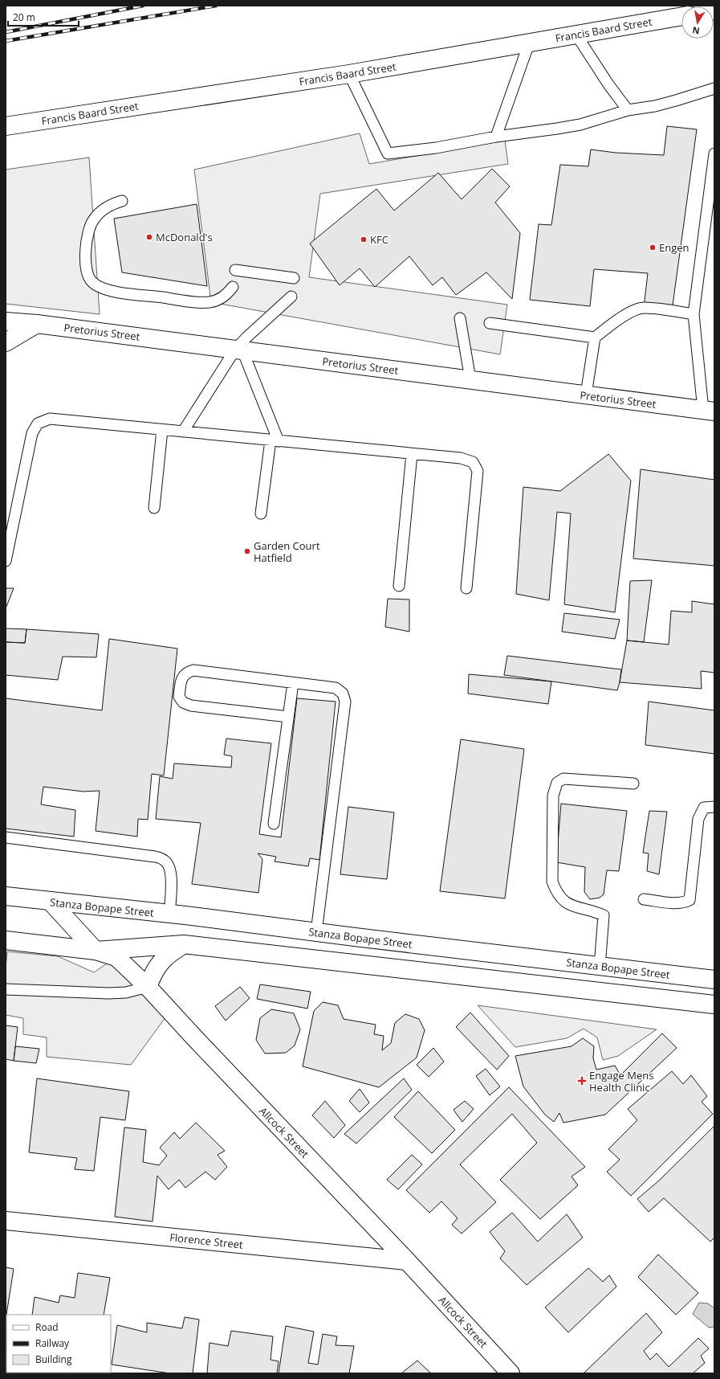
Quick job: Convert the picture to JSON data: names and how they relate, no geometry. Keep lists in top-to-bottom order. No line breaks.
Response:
{"streets":{"main road":["Francis Baard Street","Pretorius Street","Stanza Bopape Street","Allcock Street","Florence Street"]},"crossings":[["Allcock Street","Florence Street"]],"places":{"other":["McDonald's","KFC","Engen","Garden Court Hatfield"],"health":["Engage Mens Health Clinic"]},"legend":["Road","Railway","Building"],"scale_bar":"20 m","north":"bottom"}
